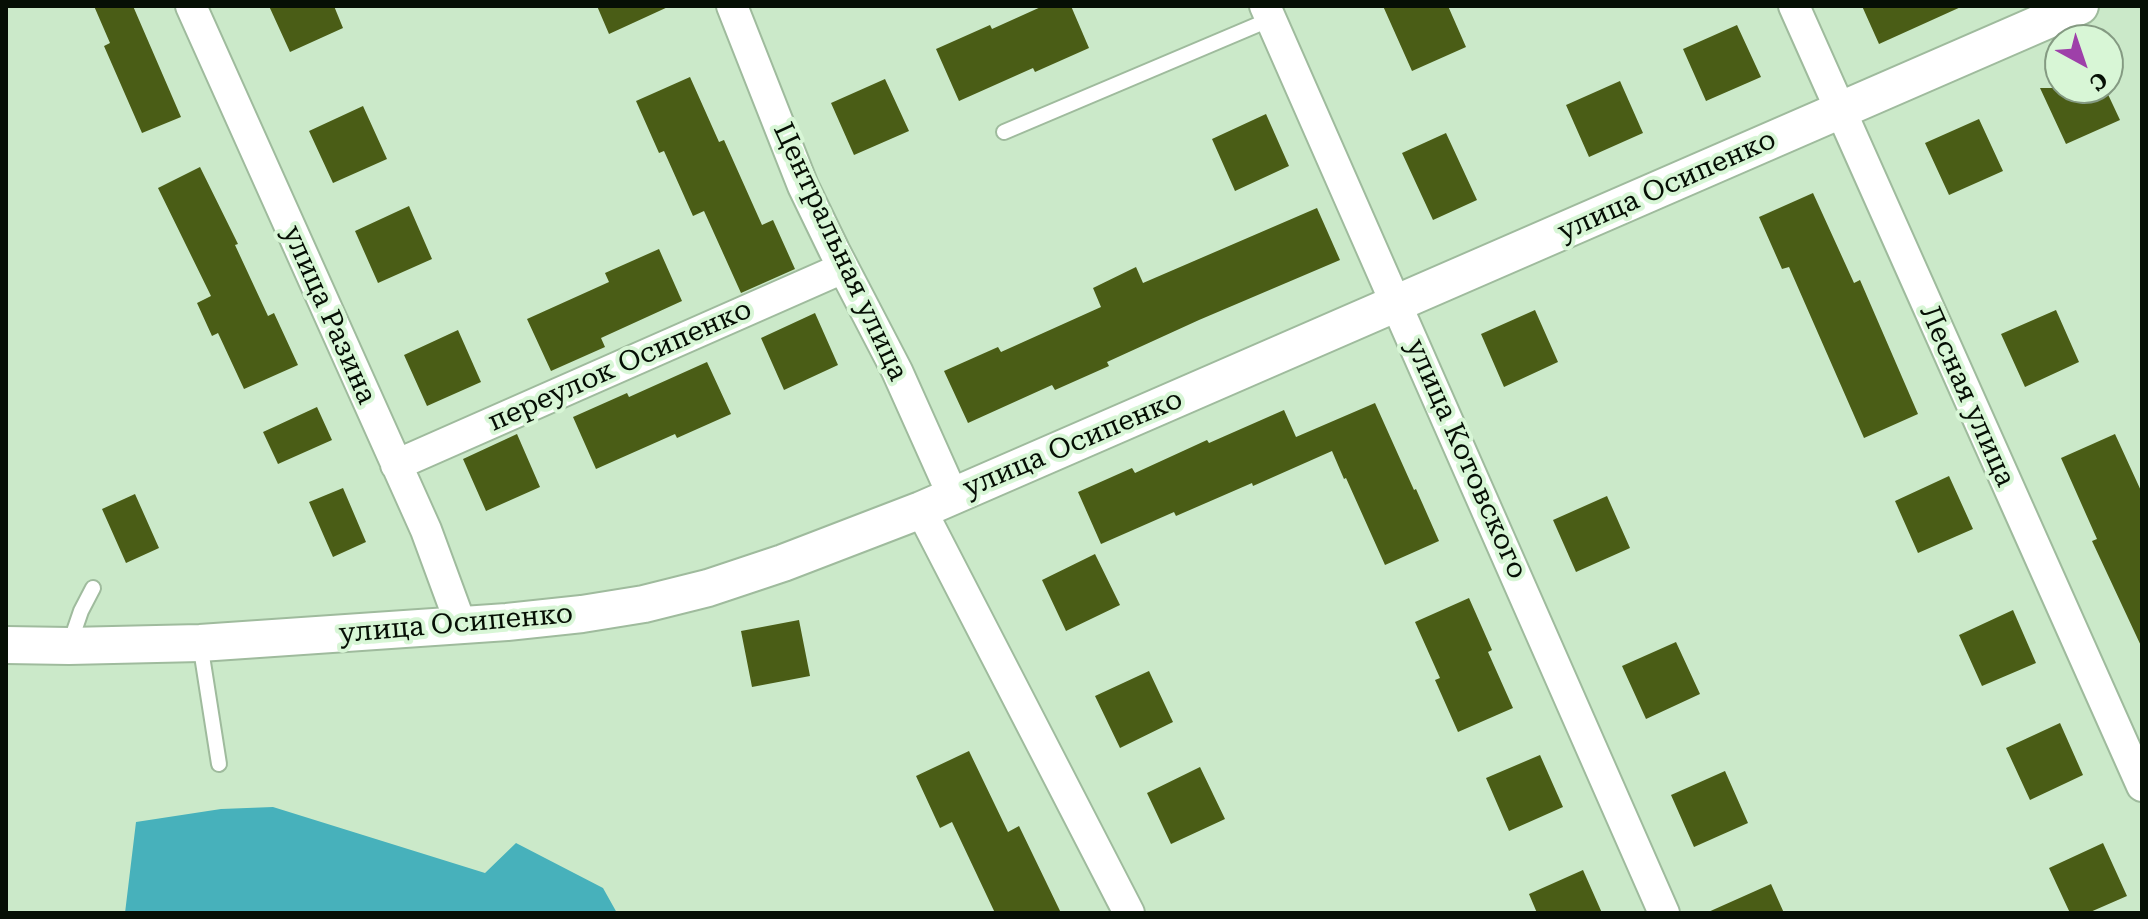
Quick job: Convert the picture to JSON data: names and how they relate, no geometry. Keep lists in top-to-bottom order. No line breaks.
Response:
{"streets":{"street":["улица Осипенко","Центральная улица","улица Разина","переулок Осипенко","Лесная улица","улица Котовского"]},"crossings":[["улица Осипенко","Центральная улица"],["улица Осипенко","улица Разина"],["улица Осипенко","Лесная улица"],["улица Осипенко","улица Котовского"],["Центральная улица","переулок Осипенко"],["улица Разина","переулок Осипенко"]],"north":"bottom right"}
